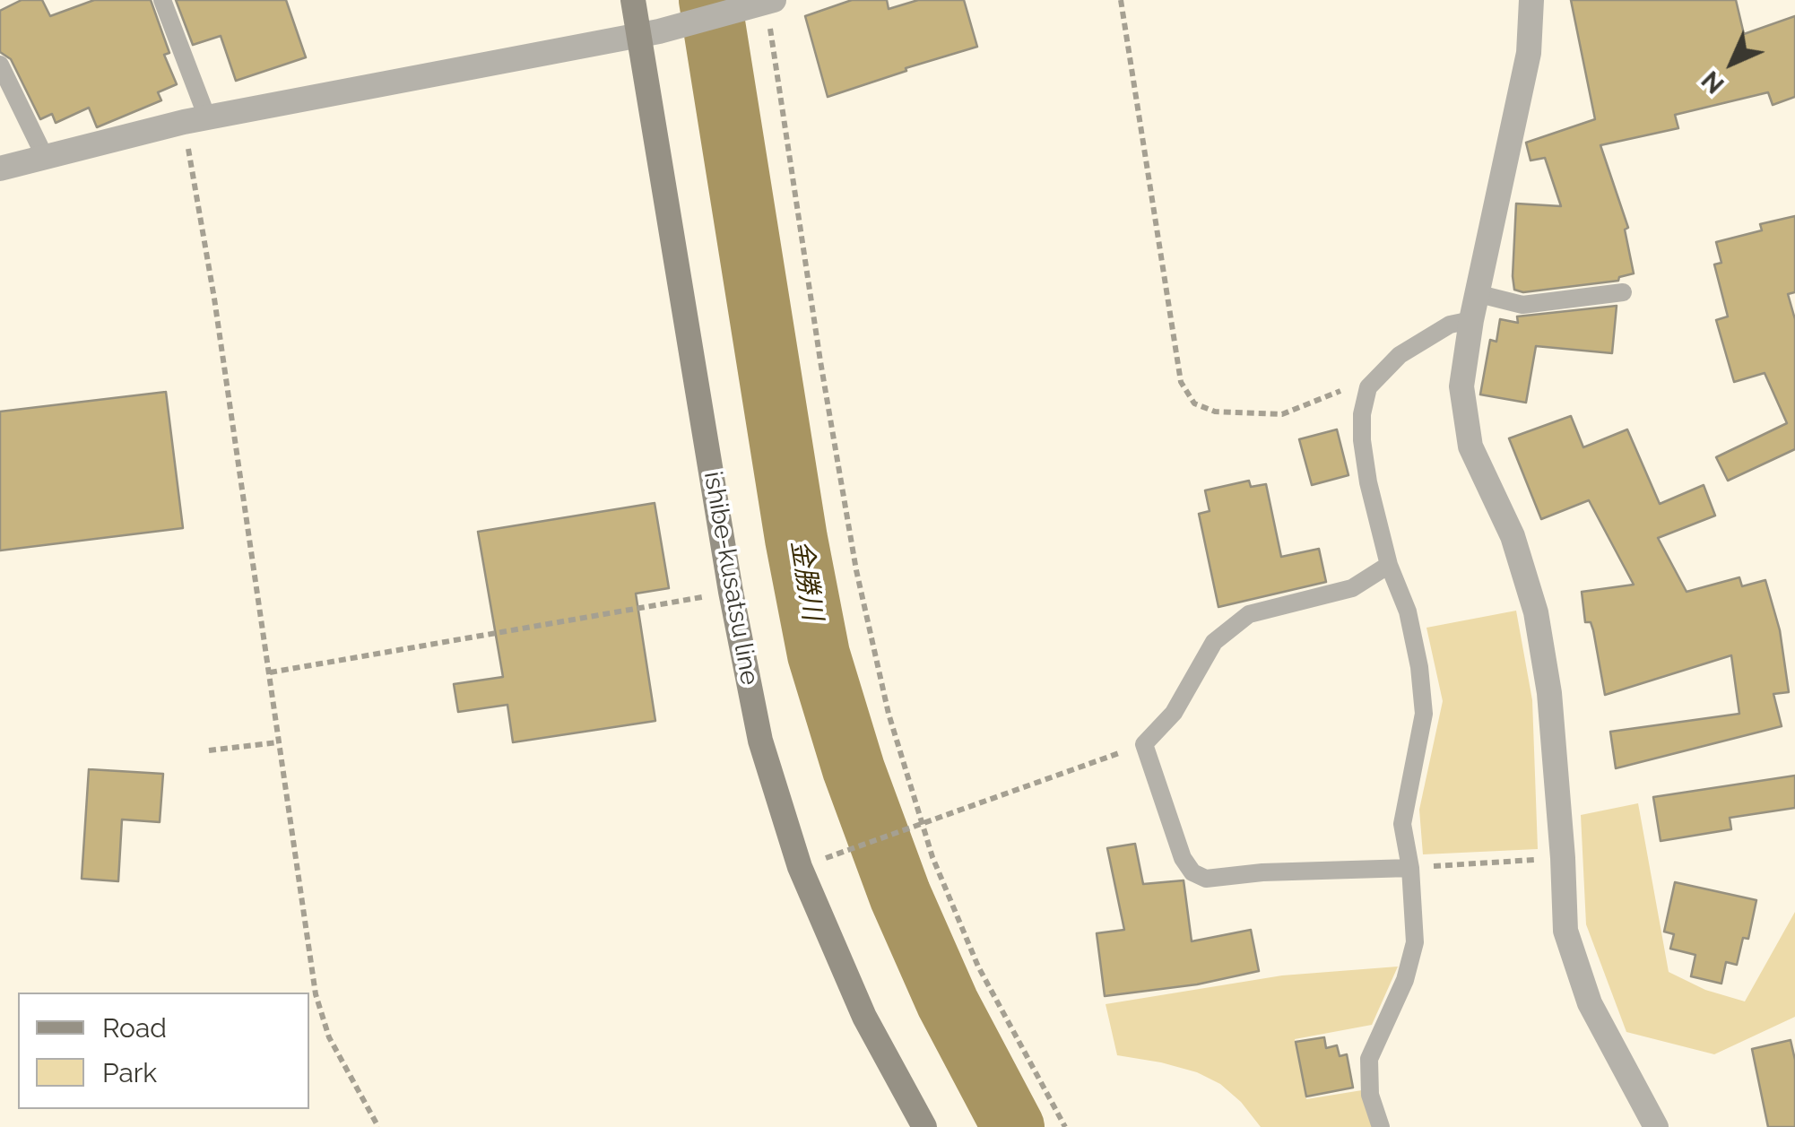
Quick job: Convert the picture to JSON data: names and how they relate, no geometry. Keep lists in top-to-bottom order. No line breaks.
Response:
{"streets":{"main road":["ishibe-kusatsu line"]},"water":["金勝川"],"legend":["Road","Park"],"north":"bottom left"}
